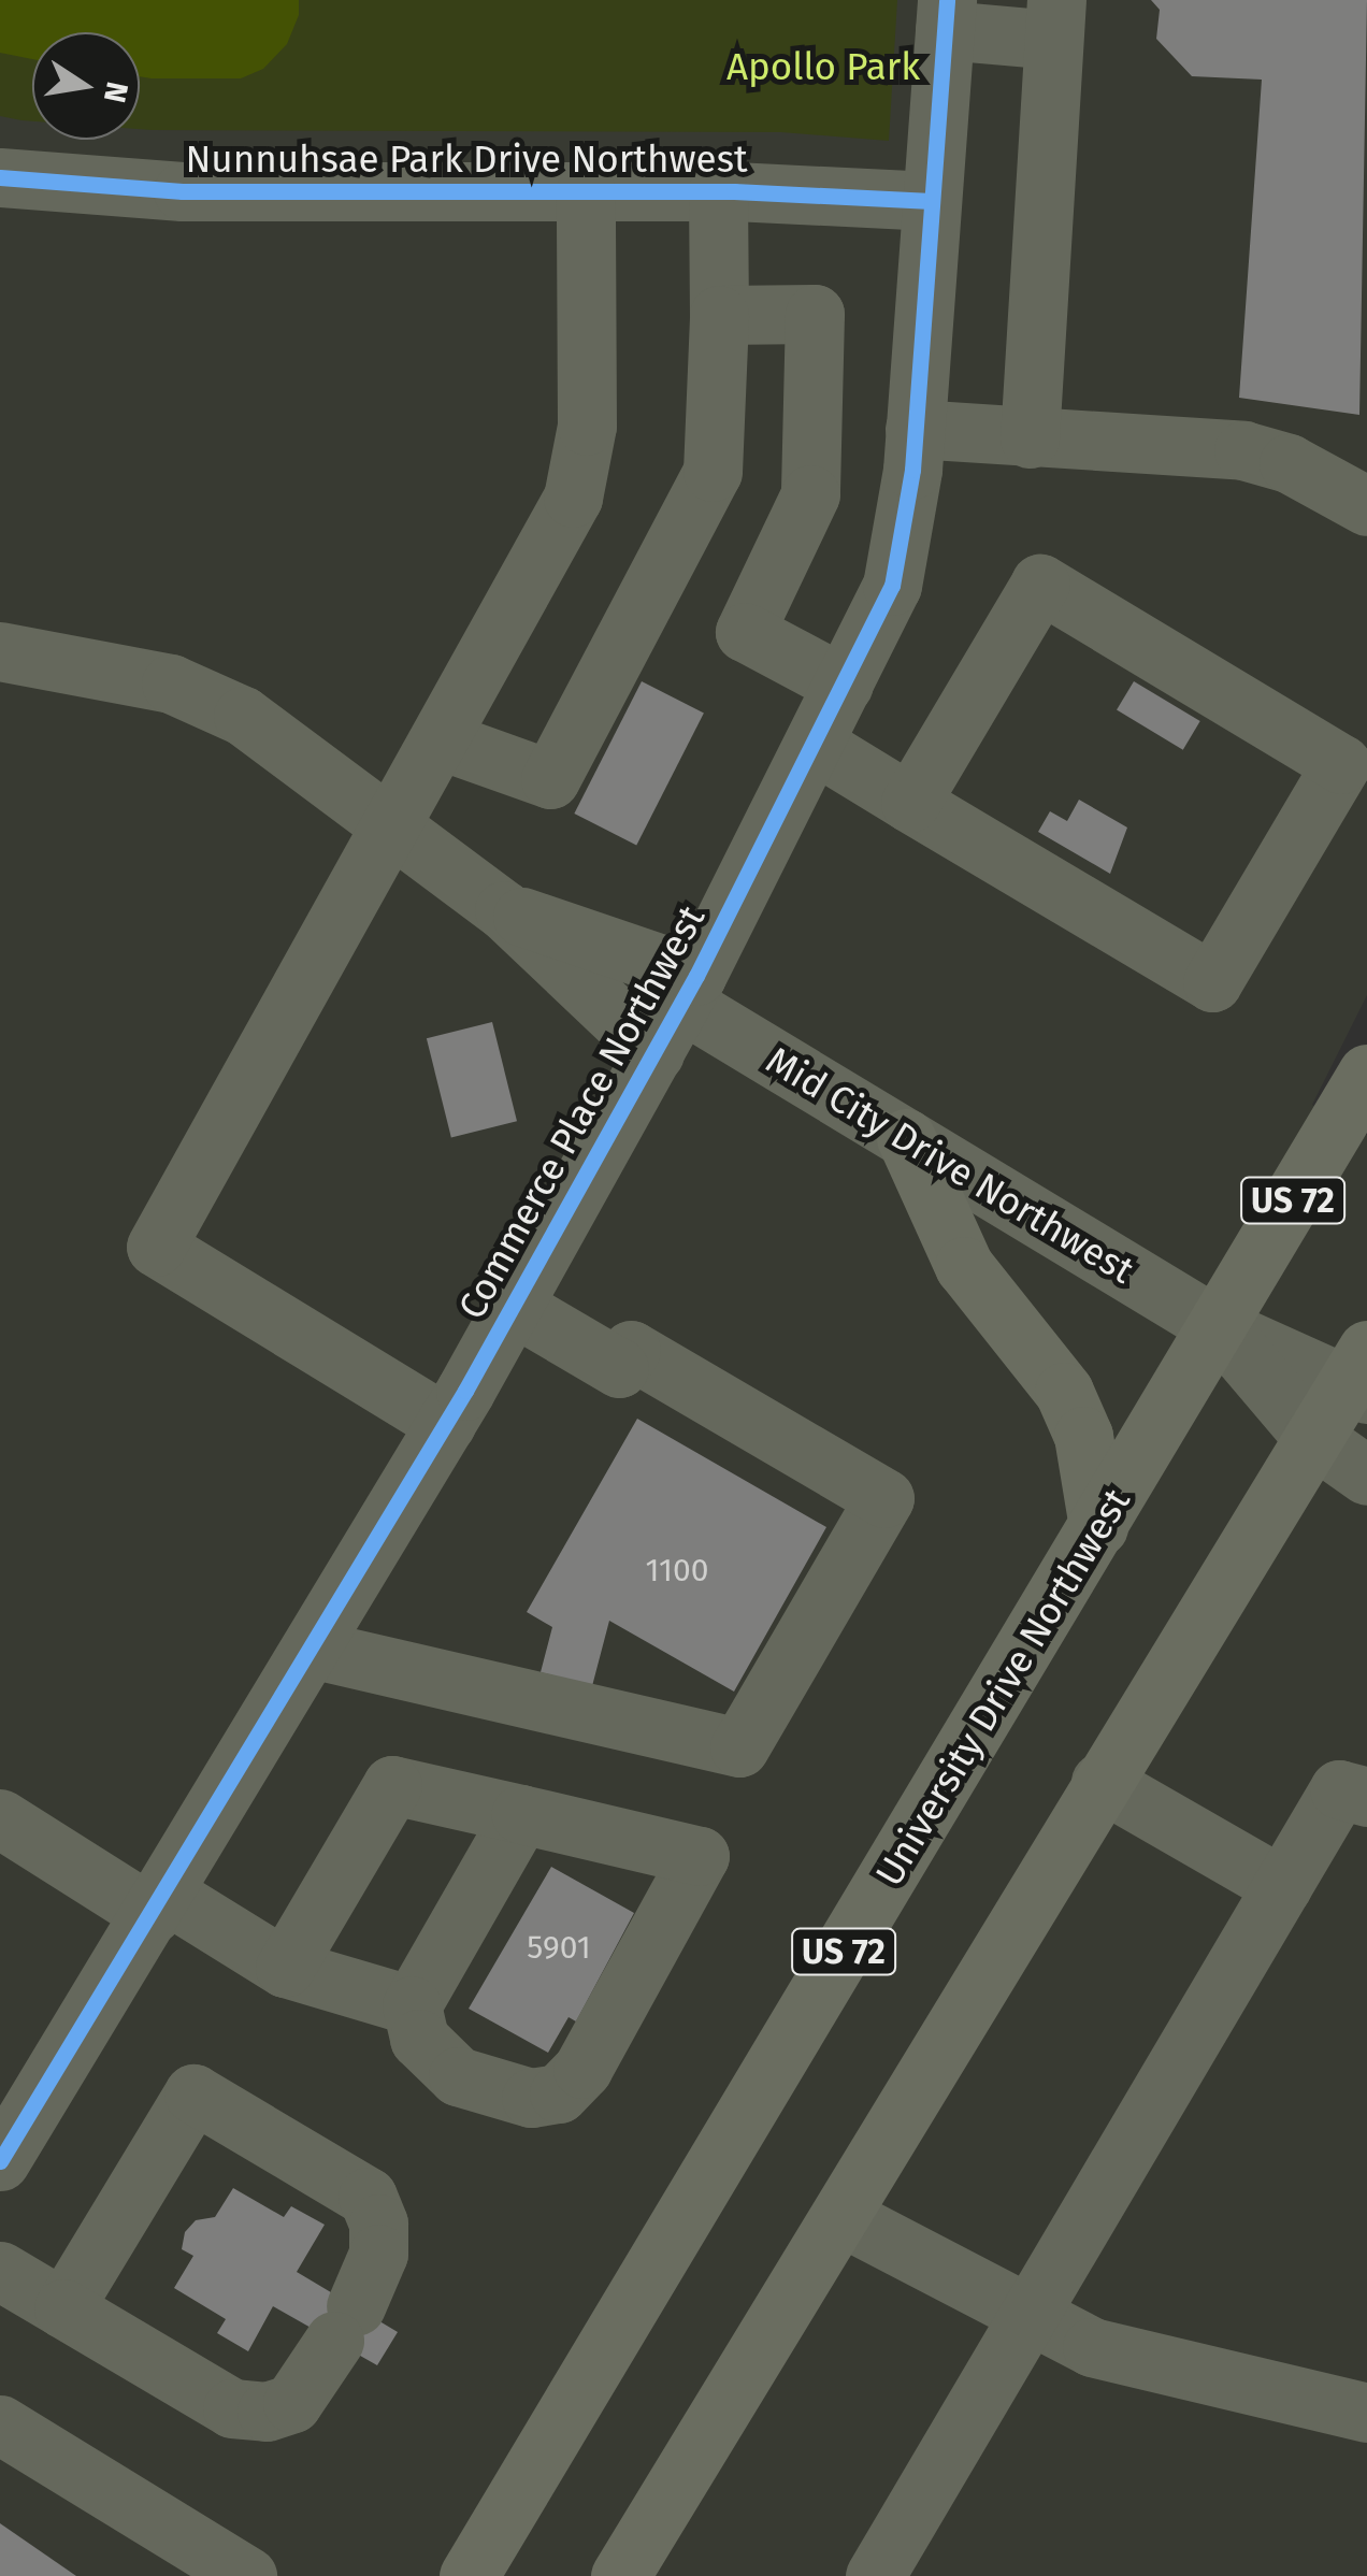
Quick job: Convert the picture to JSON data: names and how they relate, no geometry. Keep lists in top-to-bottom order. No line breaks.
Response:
{"streets":{"highway":["US 72","University Drive Northwest"],"street":["Nunnuhsae Park Drive Northwest","Commerce Place Northwest","Mid City Drive Northwest"]},"crossings":[["Nunnuhsae Park Drive Northwest","Commerce Place Northwest"],["Commerce Place Northwest","Mid City Drive Northwest"],["Mid City Drive Northwest","University Drive Northwest"]],"parks":["Apollo Park"],"house_numbers":["1100","5901"],"north":"right"}
